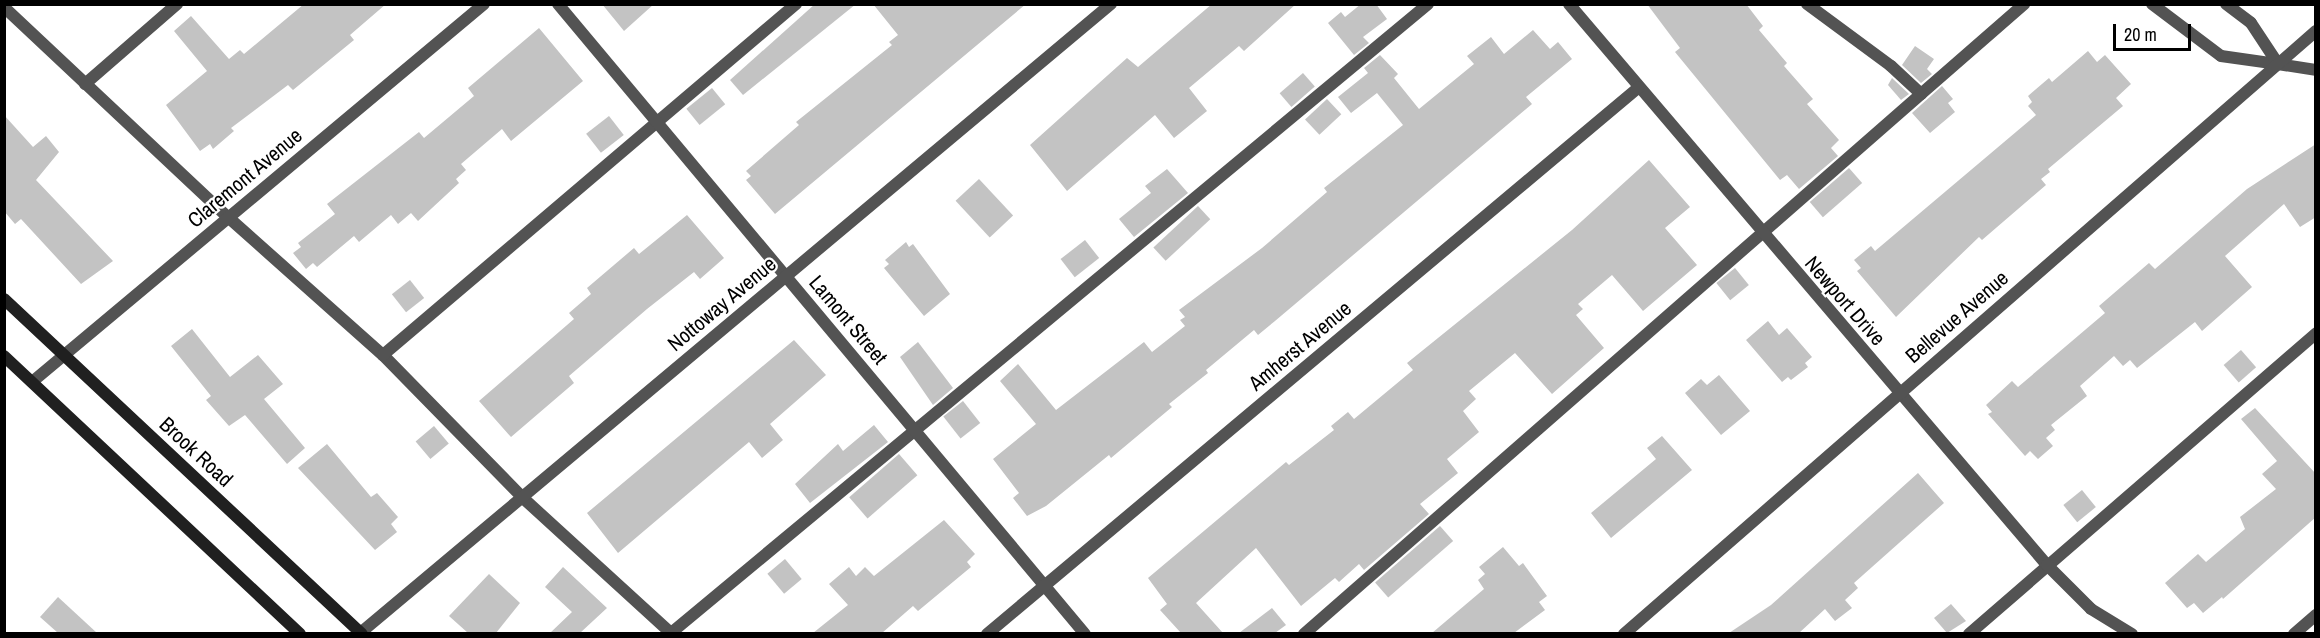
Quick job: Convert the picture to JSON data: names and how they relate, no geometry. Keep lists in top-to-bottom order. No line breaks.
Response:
{"streets":{"main road":["Brook Road"],"street":["Claremont Avenue","Newport Drive","Nottoway Avenue","Bellevue Avenue","Lamont Street","Amherst Avenue"]},"crossings":[["Claremont Avenue","Brook Road"],["Newport Drive","Bellevue Avenue"],["Newport Drive","Amherst Avenue"],["Nottoway Avenue","Lamont Street"],["Nottoway Avenue","Brook Road"],["Lamont Street","Amherst Avenue"]],"scale_bar":"20 m"}
